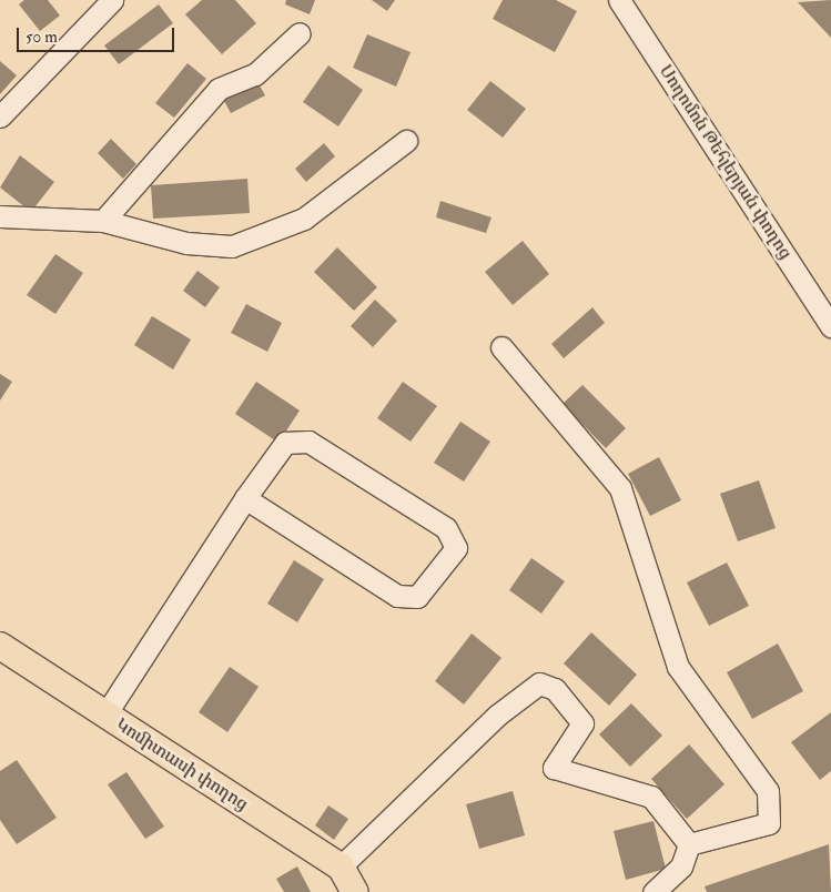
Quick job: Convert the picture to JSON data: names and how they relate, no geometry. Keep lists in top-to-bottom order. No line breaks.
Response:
{"streets":{"main road":["Կոմիտասի փողոց"],"street":["Սողոմոն Թեհլերյան փողոց"]},"scale_bar":"50 m"}
